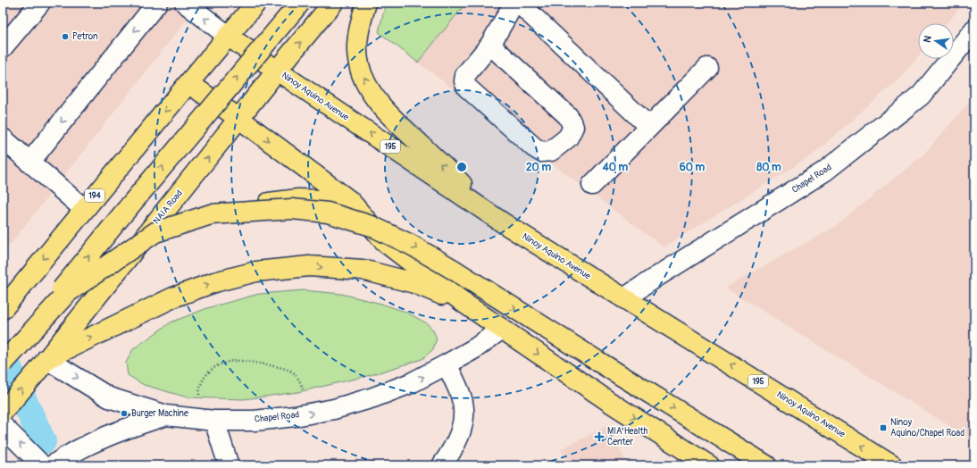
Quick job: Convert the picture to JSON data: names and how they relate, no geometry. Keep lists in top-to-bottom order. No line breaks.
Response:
{"streets":{"main road":["Ninoy Aquino Avenue","195","194","NAIA Road"],"street":["Chapel Road"]},"crossings":[["Ninoy Aquino Avenue","Chapel Road"],["Ninoy Aquino Avenue","194"],["Ninoy Aquino Avenue","NAIA Road"],["Chapel Road","NAIA Road"]],"places":{"other":["Petron","Burger Machine"],"transit":["Ninoy Aquino/Chapel Road"],"health":["MIA Health Center"]},"north":"left","rings":["20 m","40 m","60 m","80 m"]}
